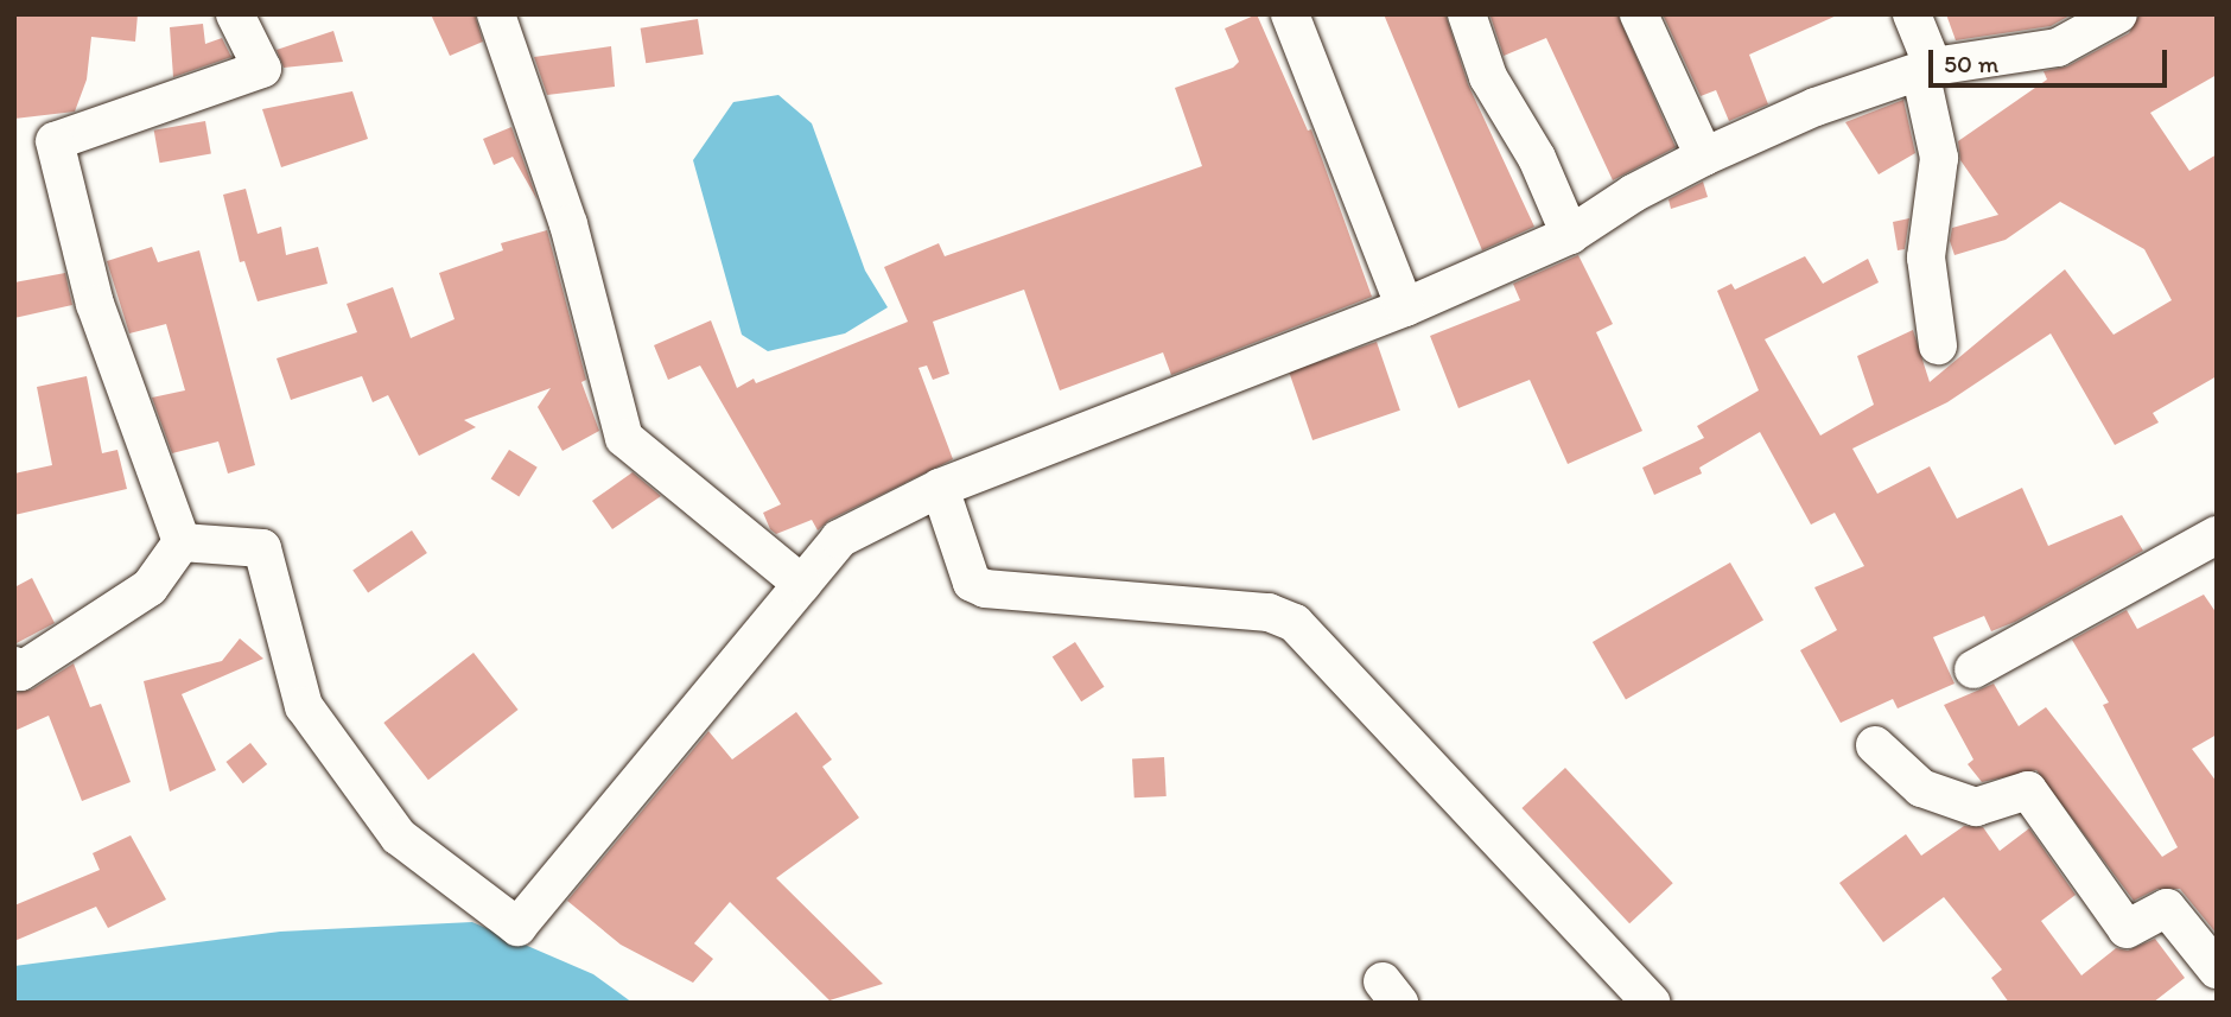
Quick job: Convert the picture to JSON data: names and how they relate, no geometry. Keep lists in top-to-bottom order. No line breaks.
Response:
{"scale_bar":"50 m"}
